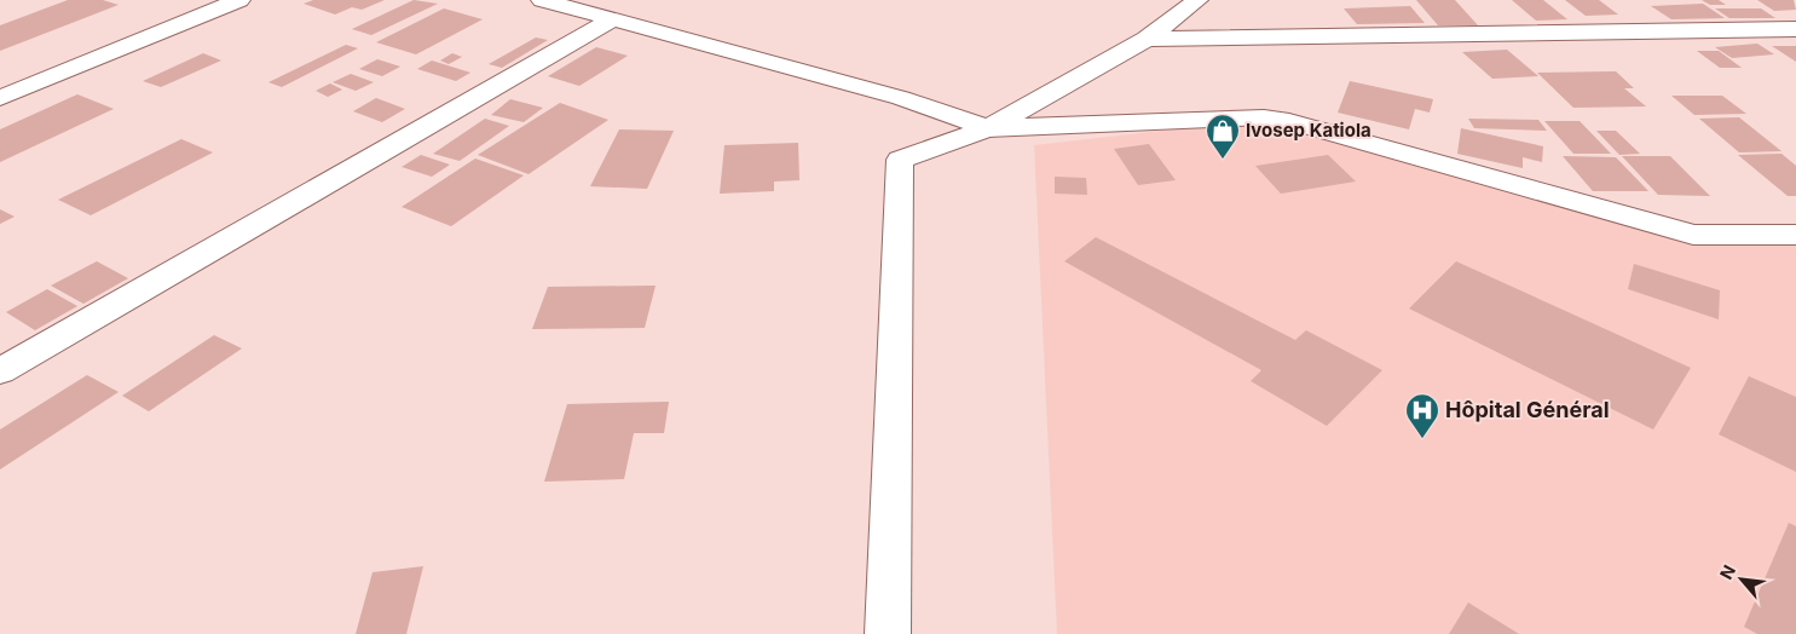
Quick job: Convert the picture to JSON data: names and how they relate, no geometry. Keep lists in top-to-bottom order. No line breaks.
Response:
{"places":{"shop":["Ivosep Katiola"],"hospital":["Hôpital Général"]},"north":"top left"}
